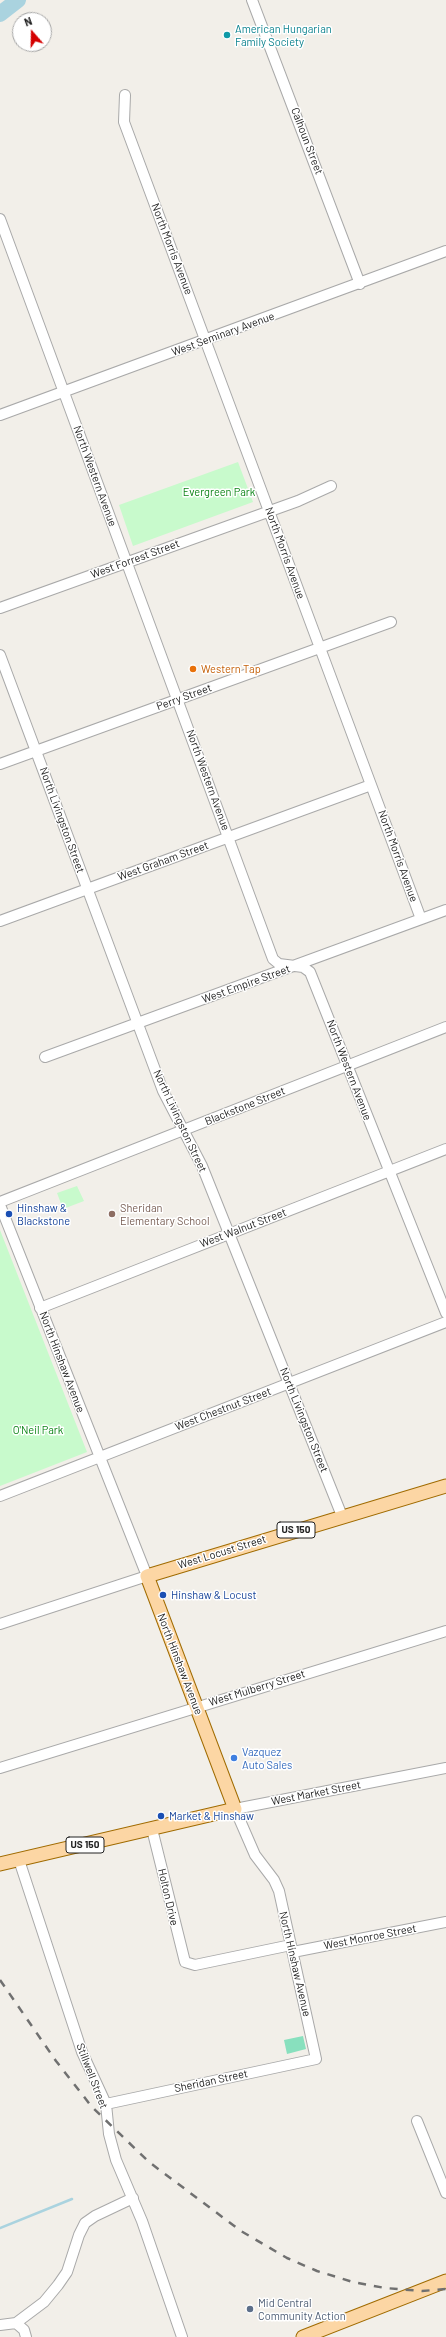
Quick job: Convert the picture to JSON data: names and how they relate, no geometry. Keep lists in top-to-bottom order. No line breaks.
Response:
{"streets":{"main road":["North Hinshaw Avenue","US 150","West Locust Street","West Market Street"],"street":["Calhoun Street","North Morris Avenue","West Seminary Avenue","North Western Avenue","West Forrest Street","Perry Street","North Livingston Street","West Graham Street","West Empire Street","Blackstone Street","West Walnut Street","West Chestnut Street","West Mulberry Street","Holton Drive","West Monroe Street","Stillwell Street","Sheridan Street"]},"crossings":[["Calhoun Street","West Seminary Avenue"],["North Morris Avenue","West Seminary Avenue"],["North Morris Avenue","West Forrest Street"],["North Morris Avenue","Perry Street"],["North Morris Avenue","West Graham Street"],["North Morris Avenue","West Empire Street"],["West Seminary Avenue","North Western Avenue"],["North Western Avenue","West Forrest Street"],["North Western Avenue","Perry Street"],["North Western Avenue","West Graham Street"],["North Western Avenue","West Empire Street"],["North Western Avenue","Blackstone Street"],["North Western Avenue","West Walnut Street"],["Perry Street","North Livingston Street"],["North Livingston Street","West Graham Street"],["North Livingston Street","West Empire Street"],["North Livingston Street","Blackstone Street"],["North Livingston Street","West Walnut Street"],["North Livingston Street","West Chestnut Street"],["North Livingston Street","West Locust Street"],["Blackstone Street","North Hinshaw Avenue"],["West Walnut Street","North Hinshaw Avenue"],["North Hinshaw Avenue","West Chestnut Street"],["North Hinshaw Avenue","West Locust Street"],["North Hinshaw Avenue","West Mulberry Street"],["North Hinshaw Avenue","West Market Street"],["North Hinshaw Avenue","West Monroe Street"],["North Hinshaw Avenue","Sheridan Street"],["West Market Street","Holton Drive"],["West Market Street","Stillwell Street"],["Holton Drive","West Monroe Street"],["Stillwell Street","Sheridan Street"]],"parks":["Evergreen Park","O'Neil Park"],"places":["American Hungarian Family Society","Western Tap","Hinshaw & Blackstone","Sheridan Elementary School","Hinshaw & Locust","Vazquez Auto Sales","Market & Hinshaw","Mid Central Community Action"],"north":"top"}
